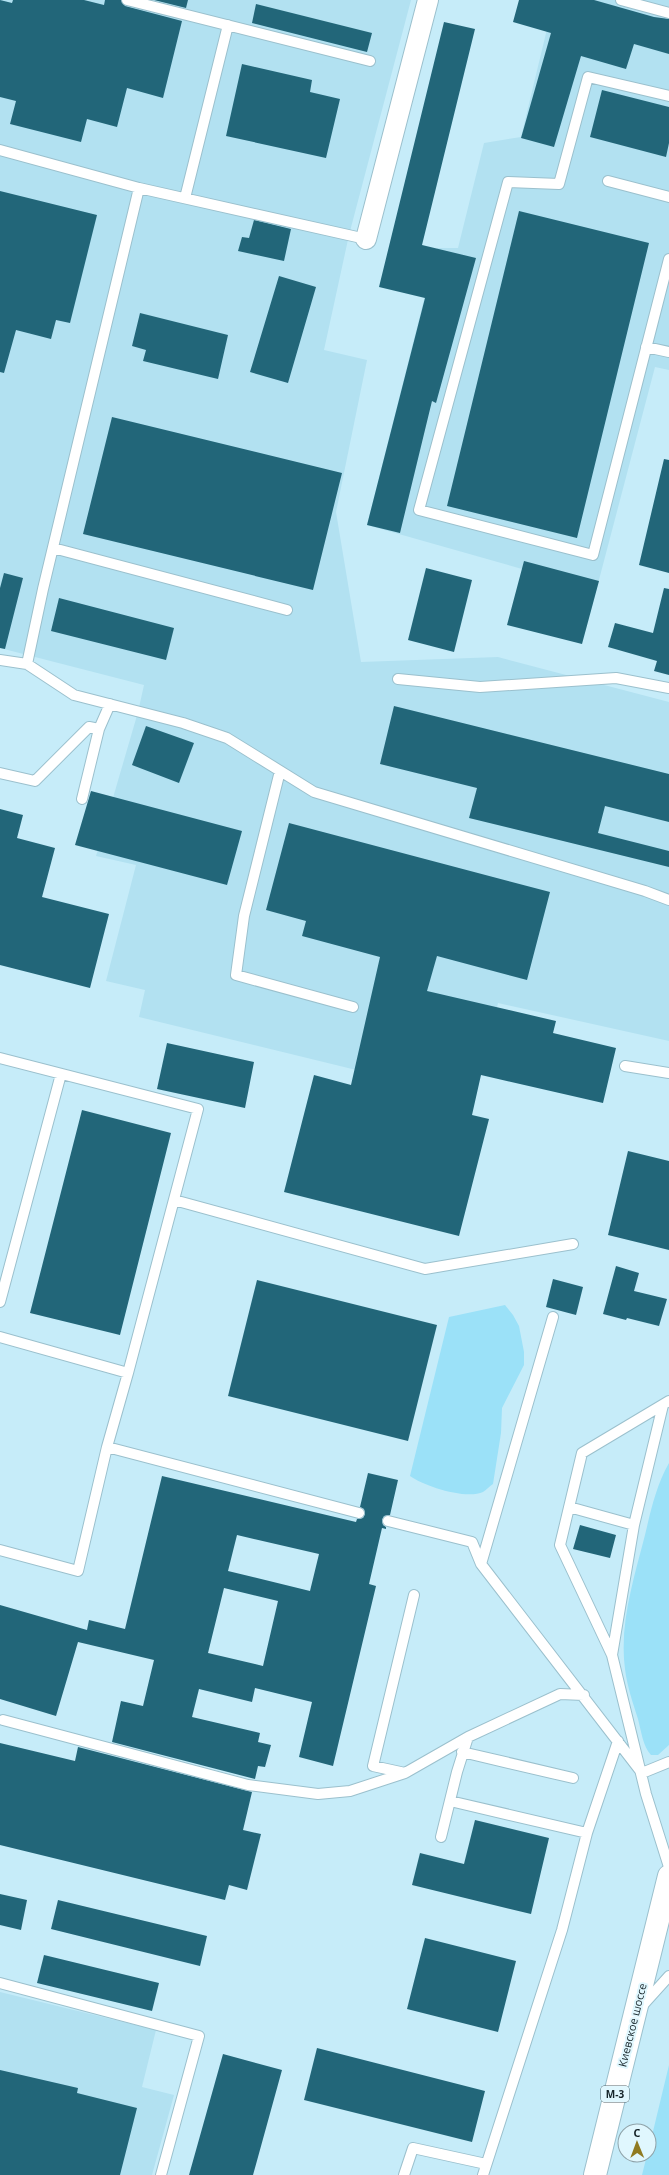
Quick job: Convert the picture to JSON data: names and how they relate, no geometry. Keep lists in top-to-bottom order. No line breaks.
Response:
{"streets":{"highway":["Киевское шоссе","М-3"]},"north":"top"}
